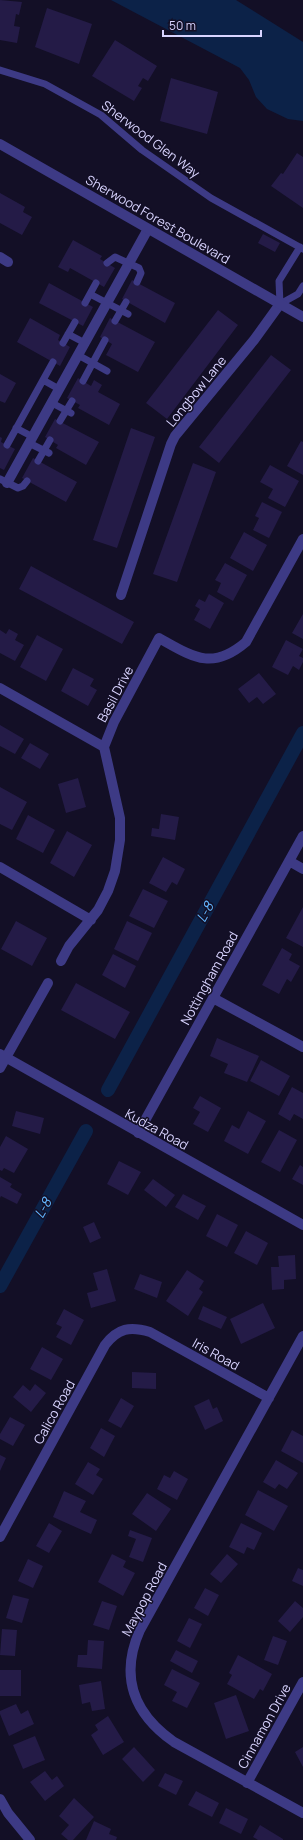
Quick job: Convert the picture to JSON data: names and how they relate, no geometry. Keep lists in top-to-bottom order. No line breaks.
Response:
{"streets":{"street":["Sherwood Forest Boulevard","Longbow Lane","Basil Drive","Nottingham Road","Kudza Road","Iris Road","Calico Road","Maypop Road","Cinnamon Drive"],"lane":["Sherwood Glen Way"]},"crossings":[["Sherwood Forest Boulevard","Longbow Lane"],["Nottingham Road","Kudza Road"],["Iris Road","Calico Road"],["Iris Road","Maypop Road"],["Maypop Road","Cinnamon Drive"]],"water":["L-8"],"scale_bar":"50 m"}
